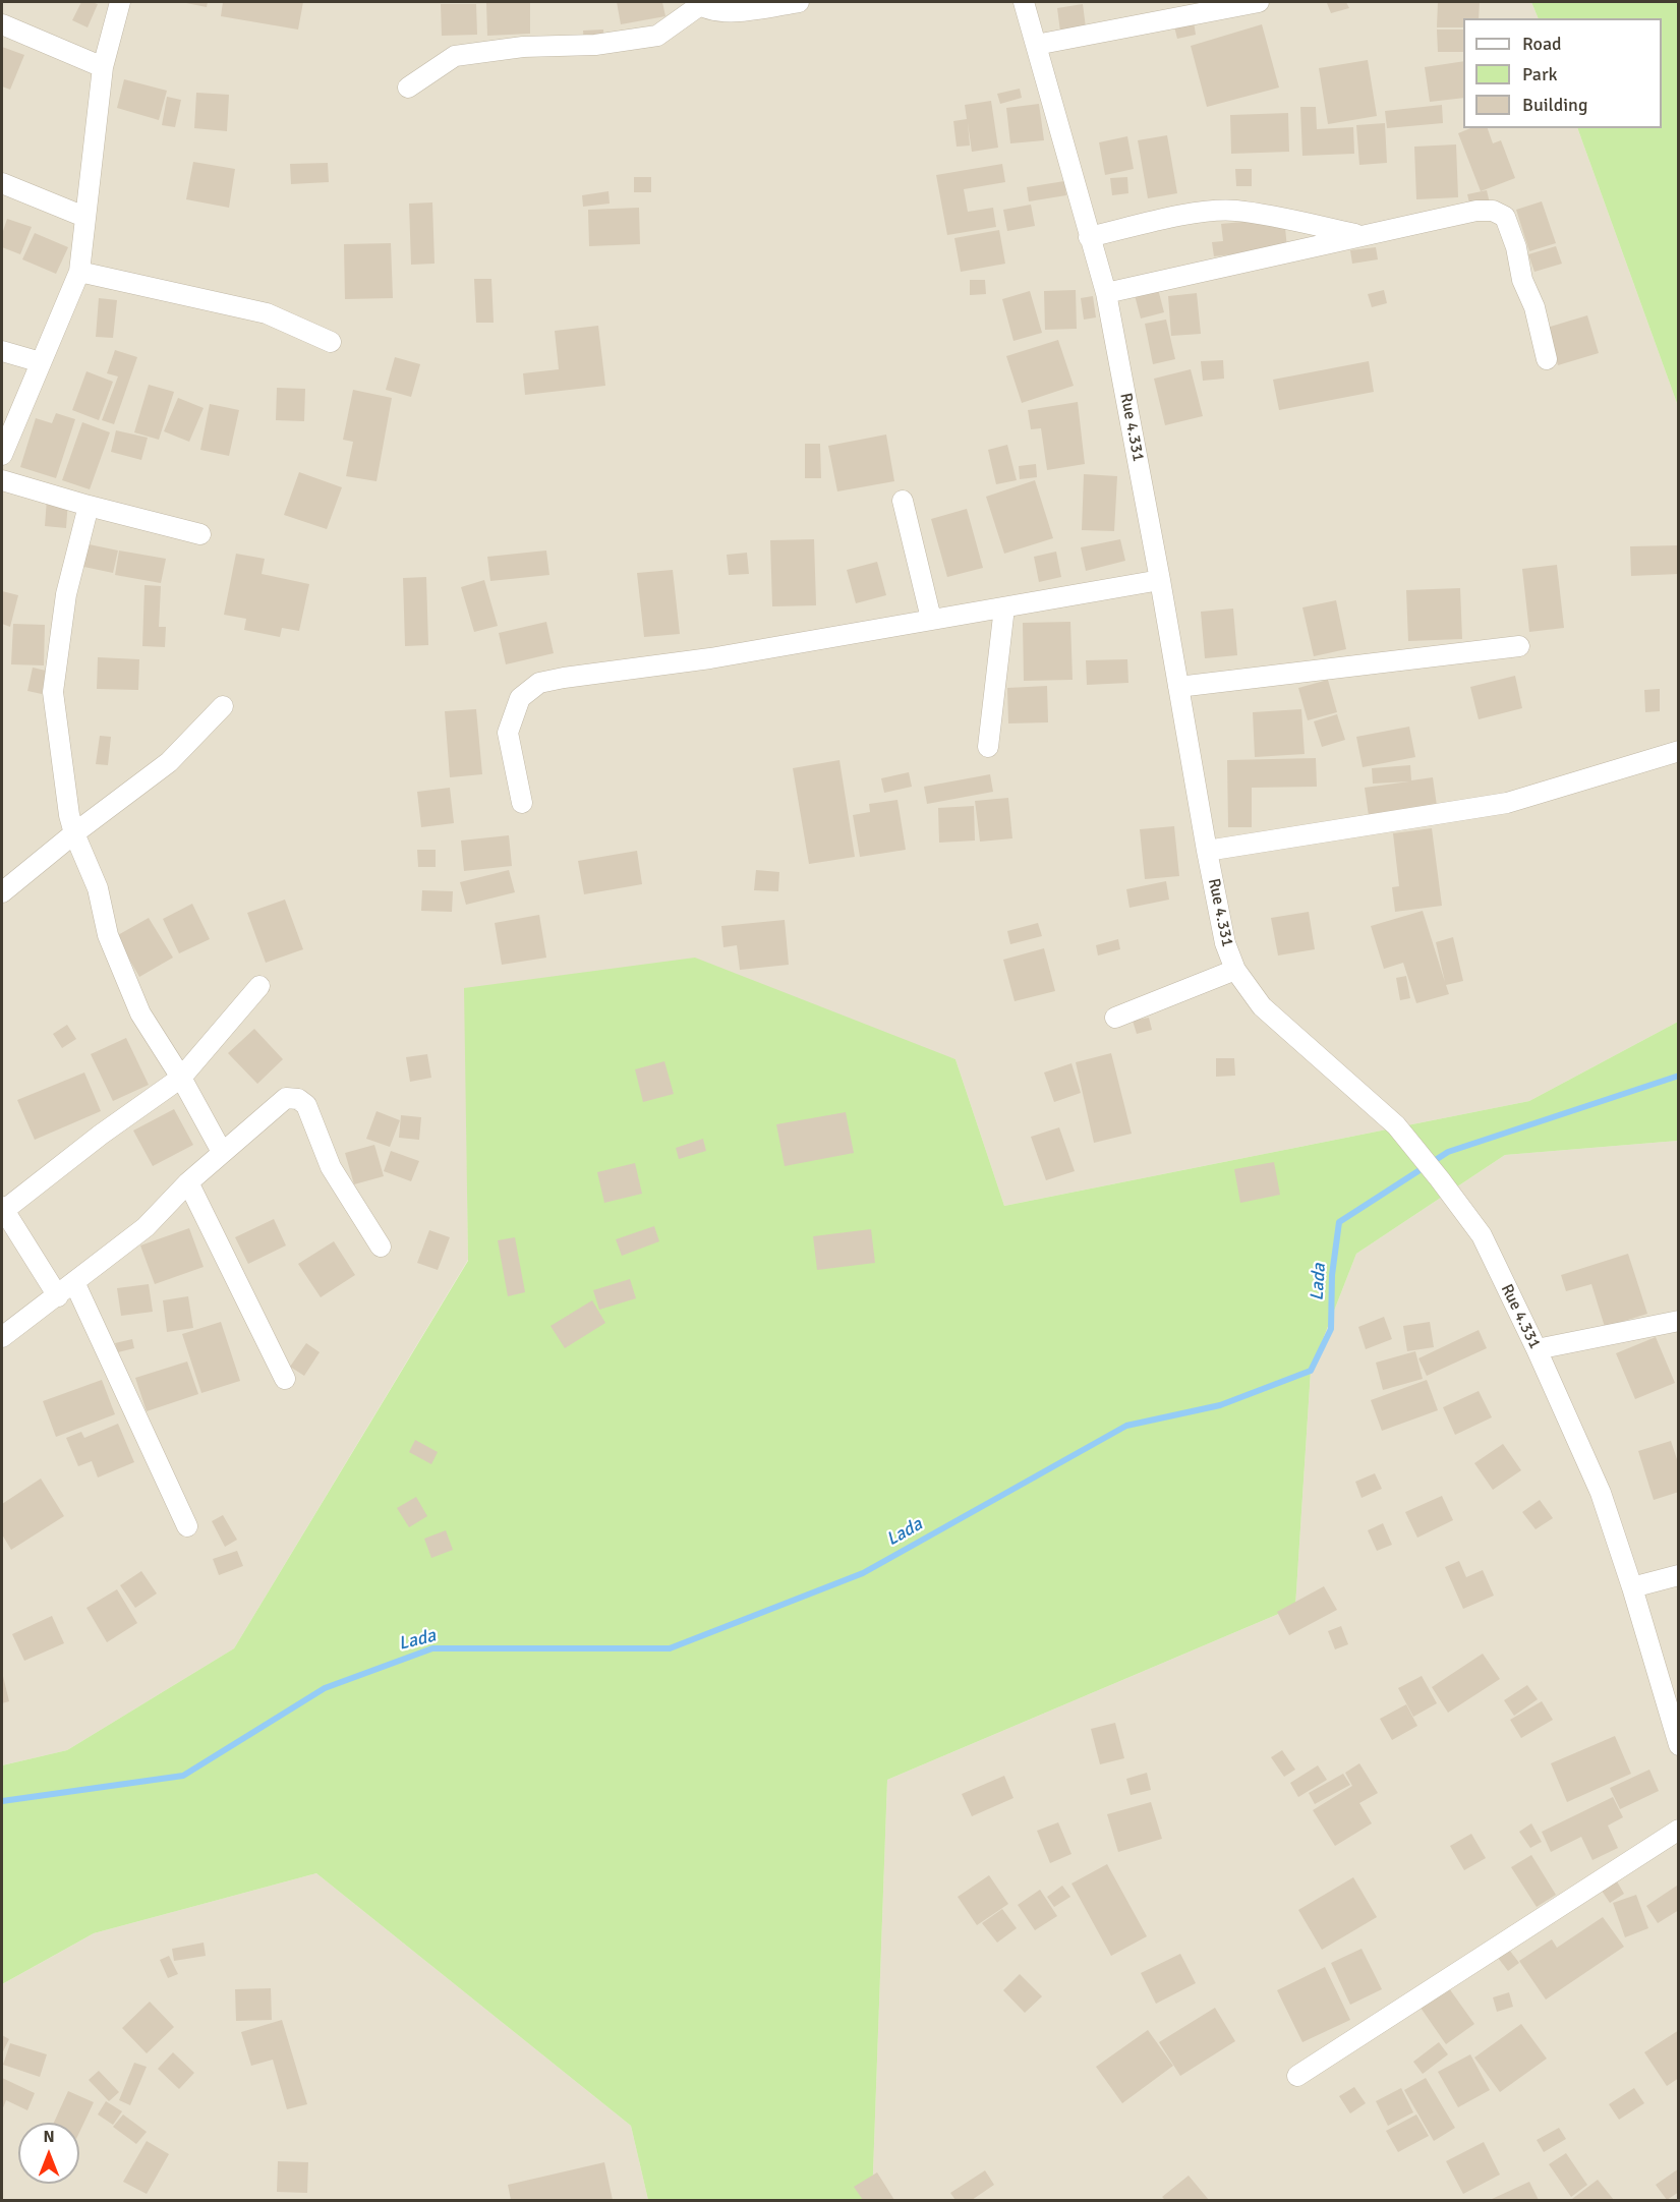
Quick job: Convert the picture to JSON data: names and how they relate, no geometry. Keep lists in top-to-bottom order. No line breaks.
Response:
{"streets":{"street":["Rue 4.331"]},"water":["Lada"],"legend":["Road","Park","Building"],"north":"top"}
